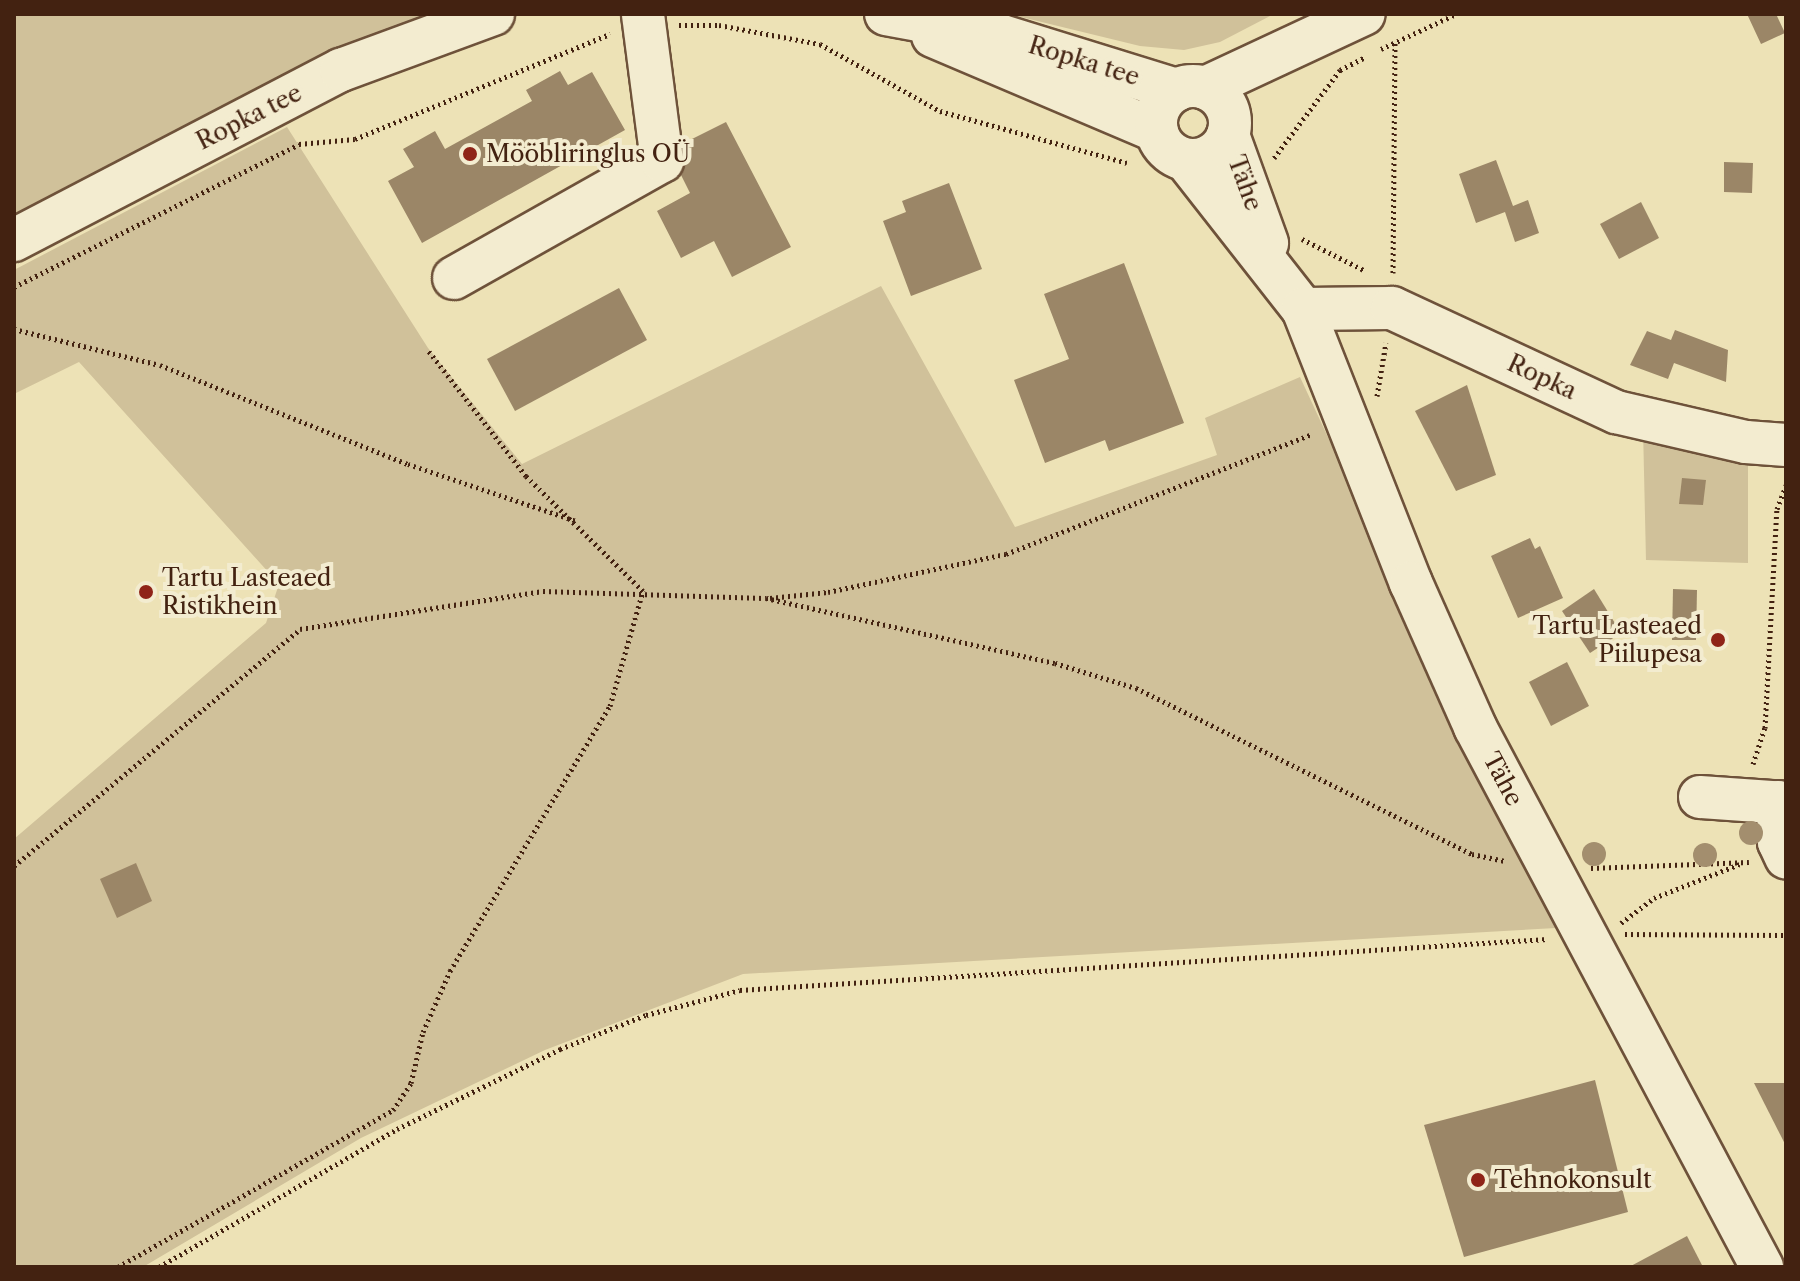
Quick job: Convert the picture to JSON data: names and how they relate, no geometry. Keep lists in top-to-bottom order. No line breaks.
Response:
{"streets":{"street":["Ropka tee","Tähe","Ropka"]},"crossings":[["Ropka tee","Tähe"],["Tähe","Ropka"]],"places":["Mööbliringlus OÜ","Tartu Lasteaed Ristikhein","Tartu Lasteaed Piilupesa","Tehnokonsult"]}
